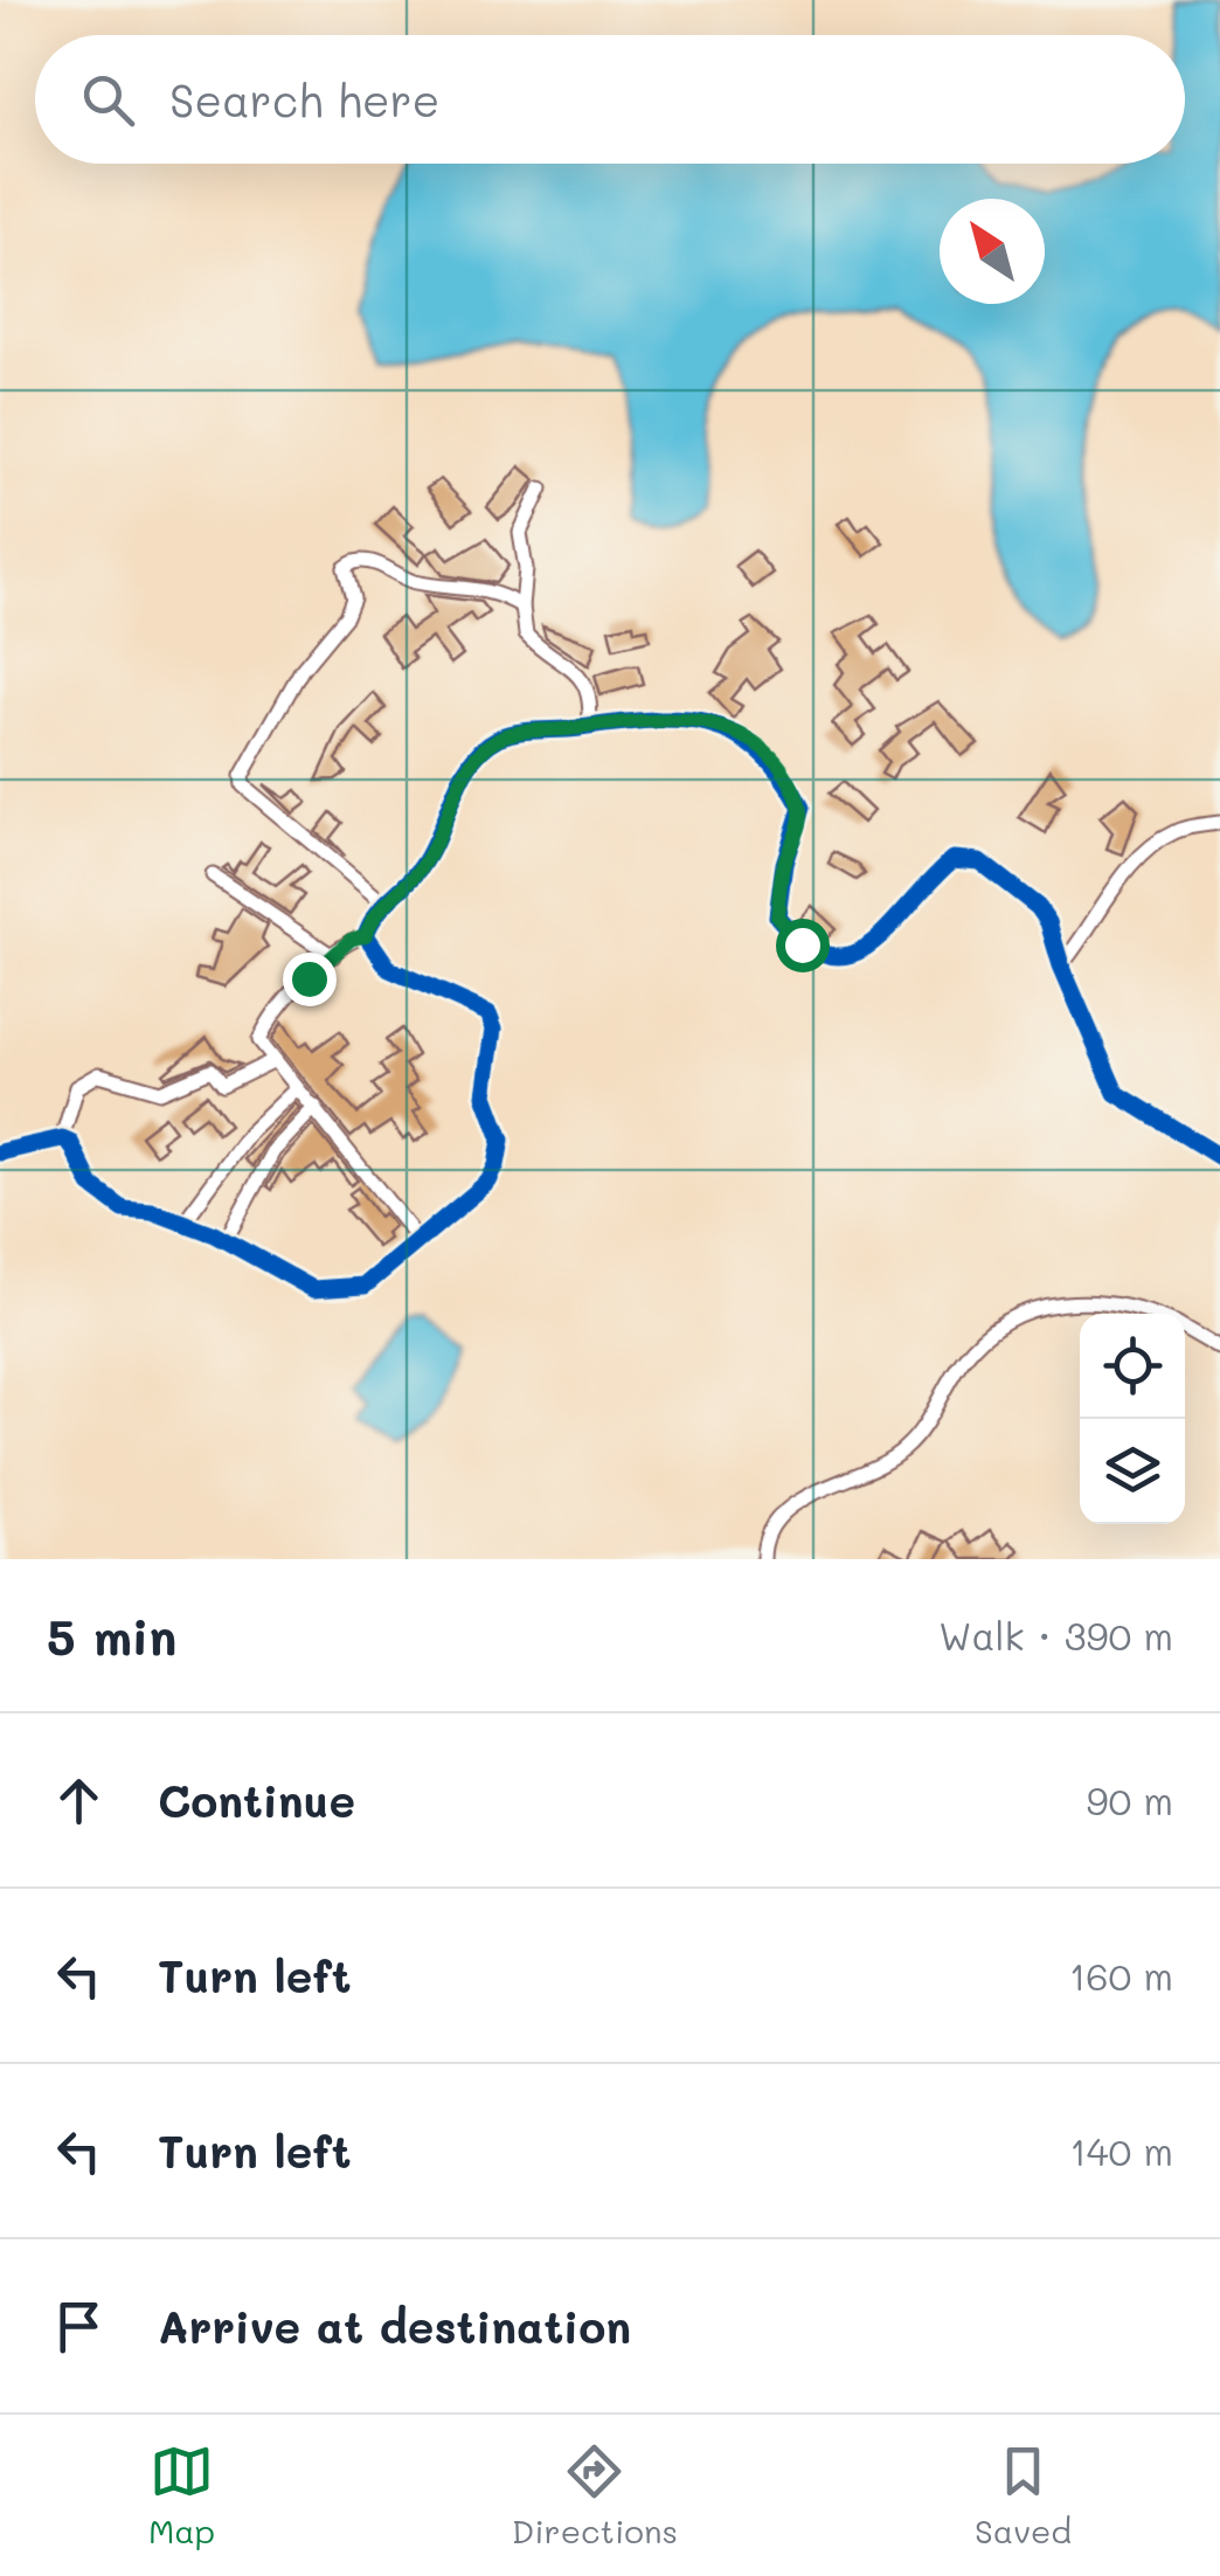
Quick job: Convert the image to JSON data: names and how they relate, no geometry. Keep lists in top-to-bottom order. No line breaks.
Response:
{"north":"top left","page":{"search":"Search here","heading":["5 min","Walk · 390 m"],"list":[["Continue","90 m"],["Turn left","160 m"],["Turn left","140 m"],"Arrive at destination"],"nav":["Map","Directions","Saved"]}}
